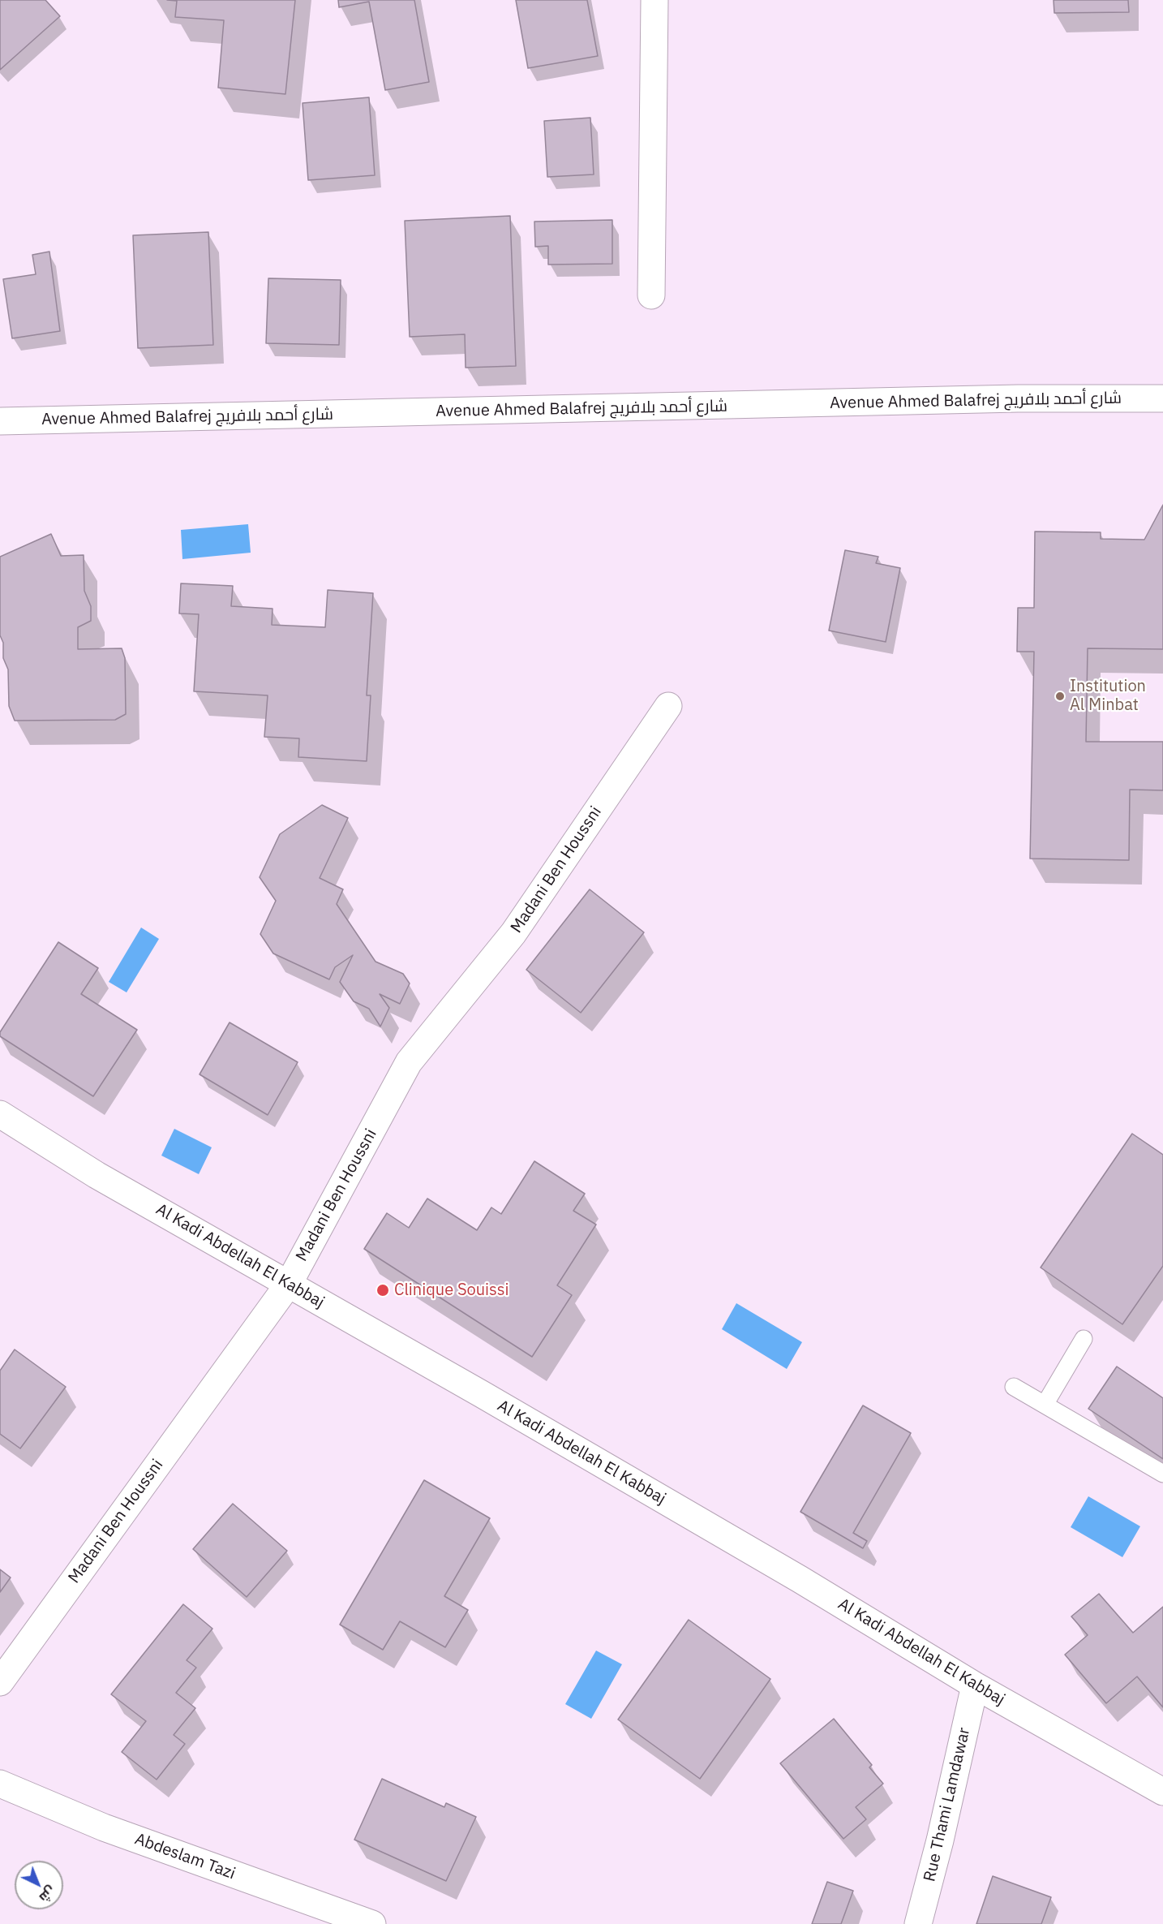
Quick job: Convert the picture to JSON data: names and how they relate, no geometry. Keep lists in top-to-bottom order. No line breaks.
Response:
{"streets":{"street":["Avenue Ahmed Balafrej شارع أحمد بلافريج","Madani Ben Houssni","Al Kadi Abdellah El Kabbaj","Rue Thami Lamdawar","Abdeslam Tazi"]},"crossings":[["Madani Ben Houssni","Al Kadi Abdellah El Kabbaj"],["Al Kadi Abdellah El Kabbaj","Rue Thami Lamdawar"]],"places":["Institution Al Minbat","Clinique Souissi"],"north":"bottom right"}
